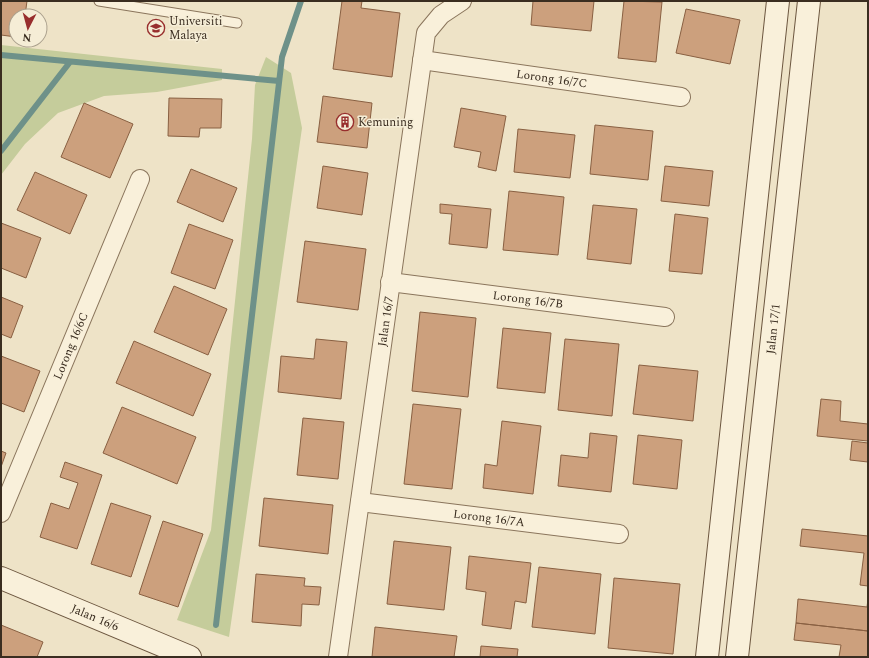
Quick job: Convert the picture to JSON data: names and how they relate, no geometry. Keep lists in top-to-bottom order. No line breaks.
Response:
{"streets":{"street":["Lorong 16/7C","Lorong 16/7B","Jalan 16/7","Jalan 17/1","Lorong 16/6C","Lorong 16/7A","Jalan 16/6"]},"crossings":[["Lorong 16/7C","Jalan 16/7"],["Lorong 16/7B","Jalan 16/7"],["Jalan 16/7","Lorong 16/7A"]],"places":{"school or university":["Universiti Malaya"],"building":["Kemuning"]},"north":"bottom"}
